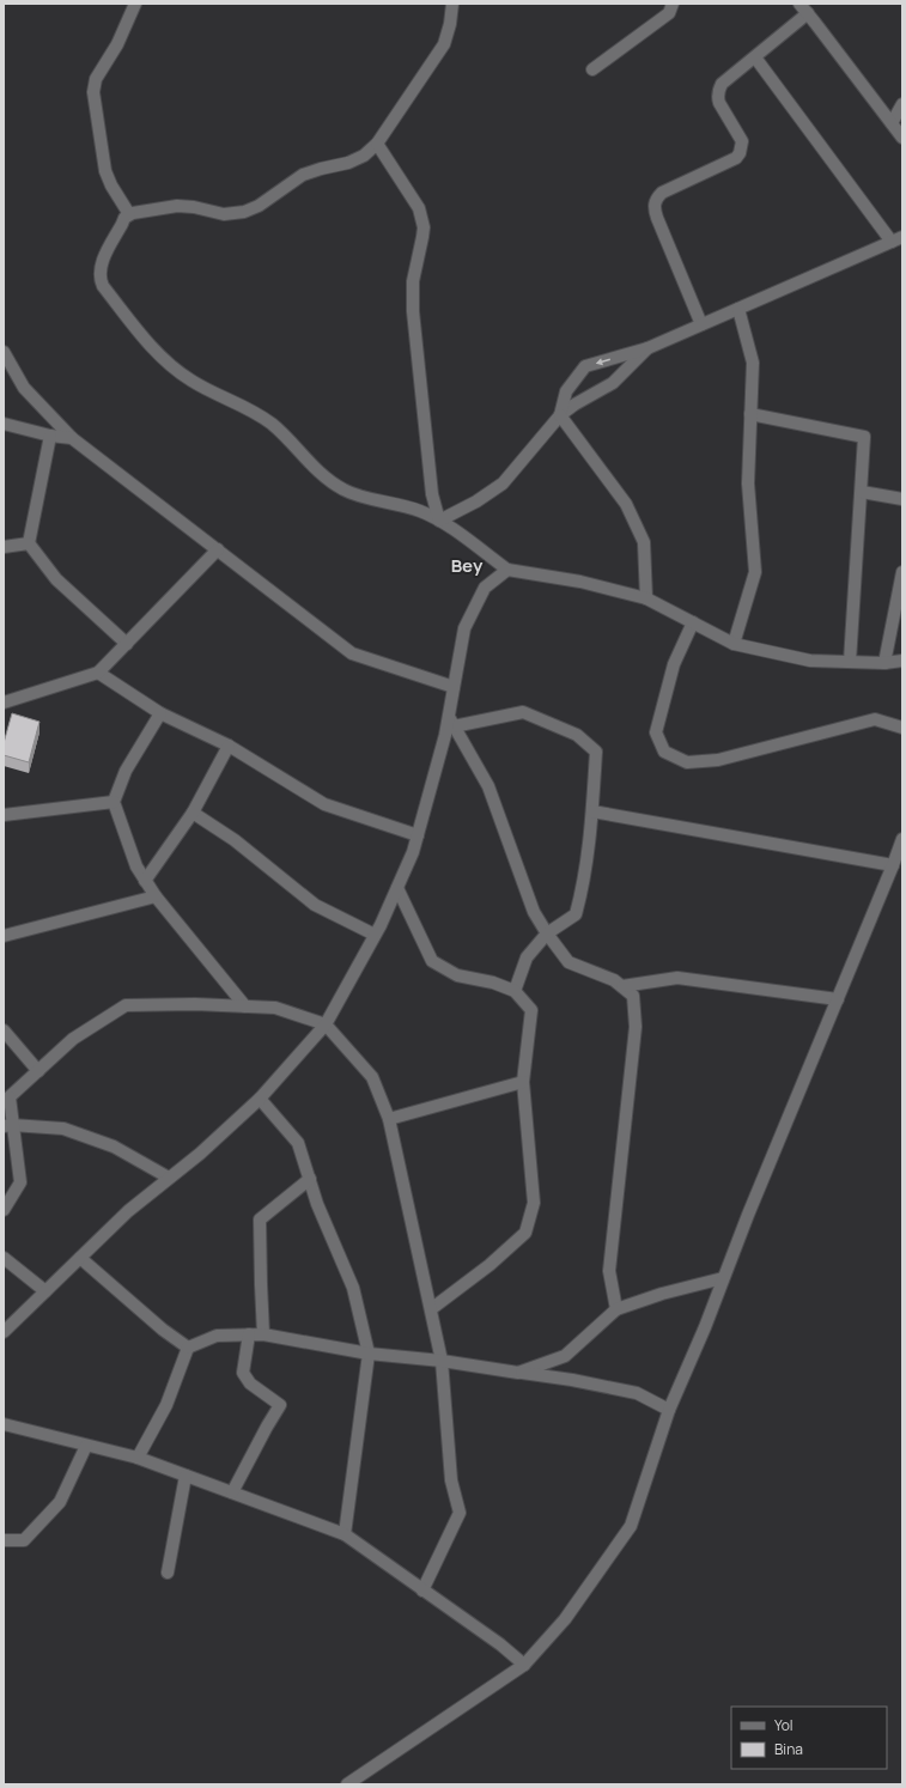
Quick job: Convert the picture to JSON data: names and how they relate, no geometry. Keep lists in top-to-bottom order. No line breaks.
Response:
{"districts":["Bey"],"legend":["Yol","Bina"]}
